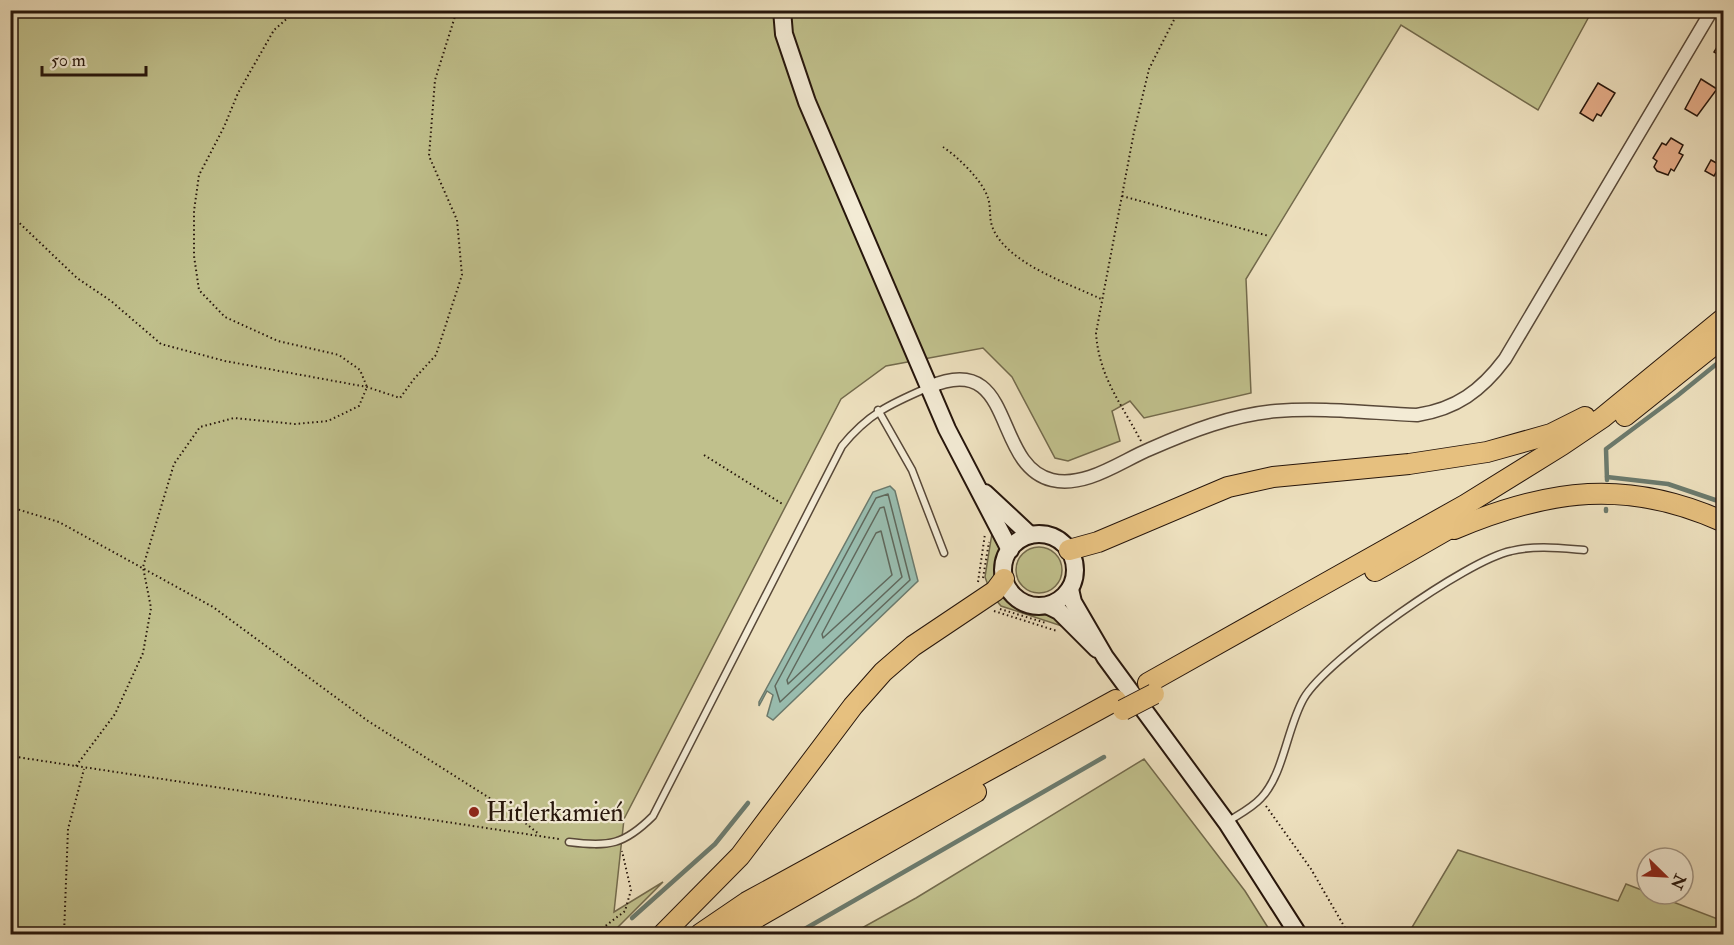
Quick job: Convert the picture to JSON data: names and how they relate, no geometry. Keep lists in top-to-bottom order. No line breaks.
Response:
{"places":["Hitlerkamień"],"scale_bar":"50 m","north":"bottom right"}
